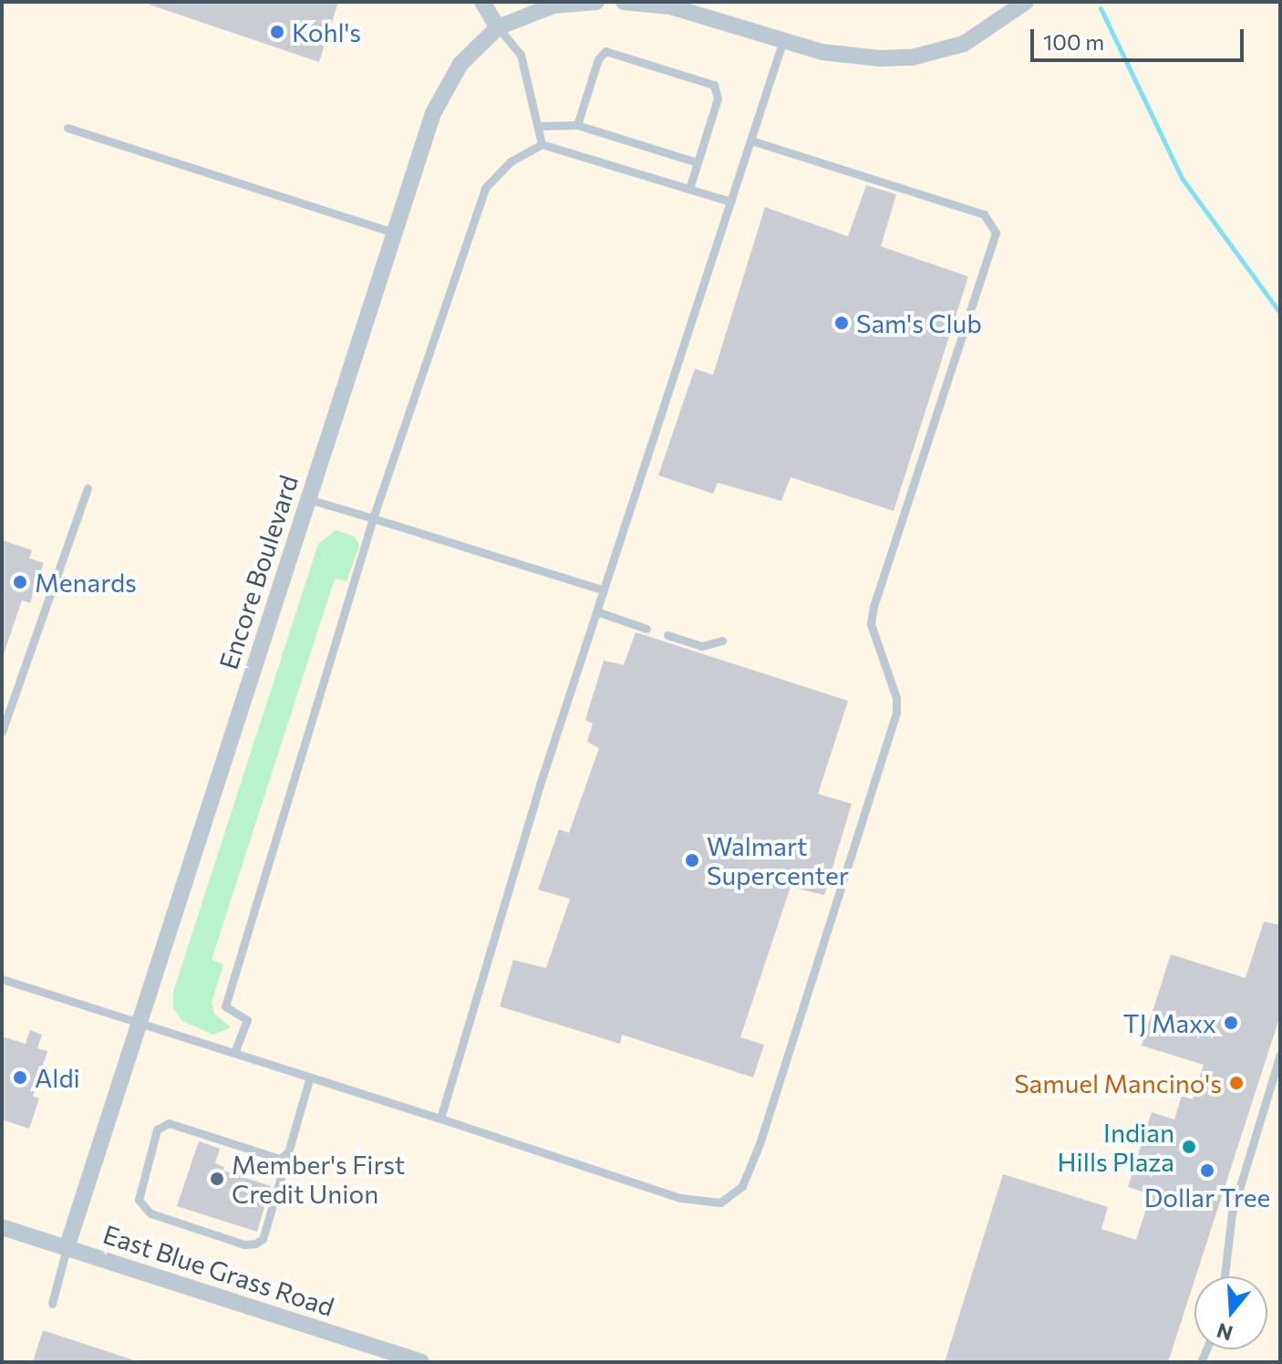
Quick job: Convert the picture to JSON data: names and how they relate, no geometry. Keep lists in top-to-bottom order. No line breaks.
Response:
{"streets":{"street":["Encore Boulevard","East Blue Grass Road"]},"crossings":[["Encore Boulevard","East Blue Grass Road"]],"places":["Kohl's","Sam's Club","Menards","Walmart Supercenter","TJ Maxx","Aldi","Samuel Mancino's","Indian Hills Plaza","Dollar Tree","Member's First Credit Union"],"scale_bar":"100 m","north":"bottom"}
